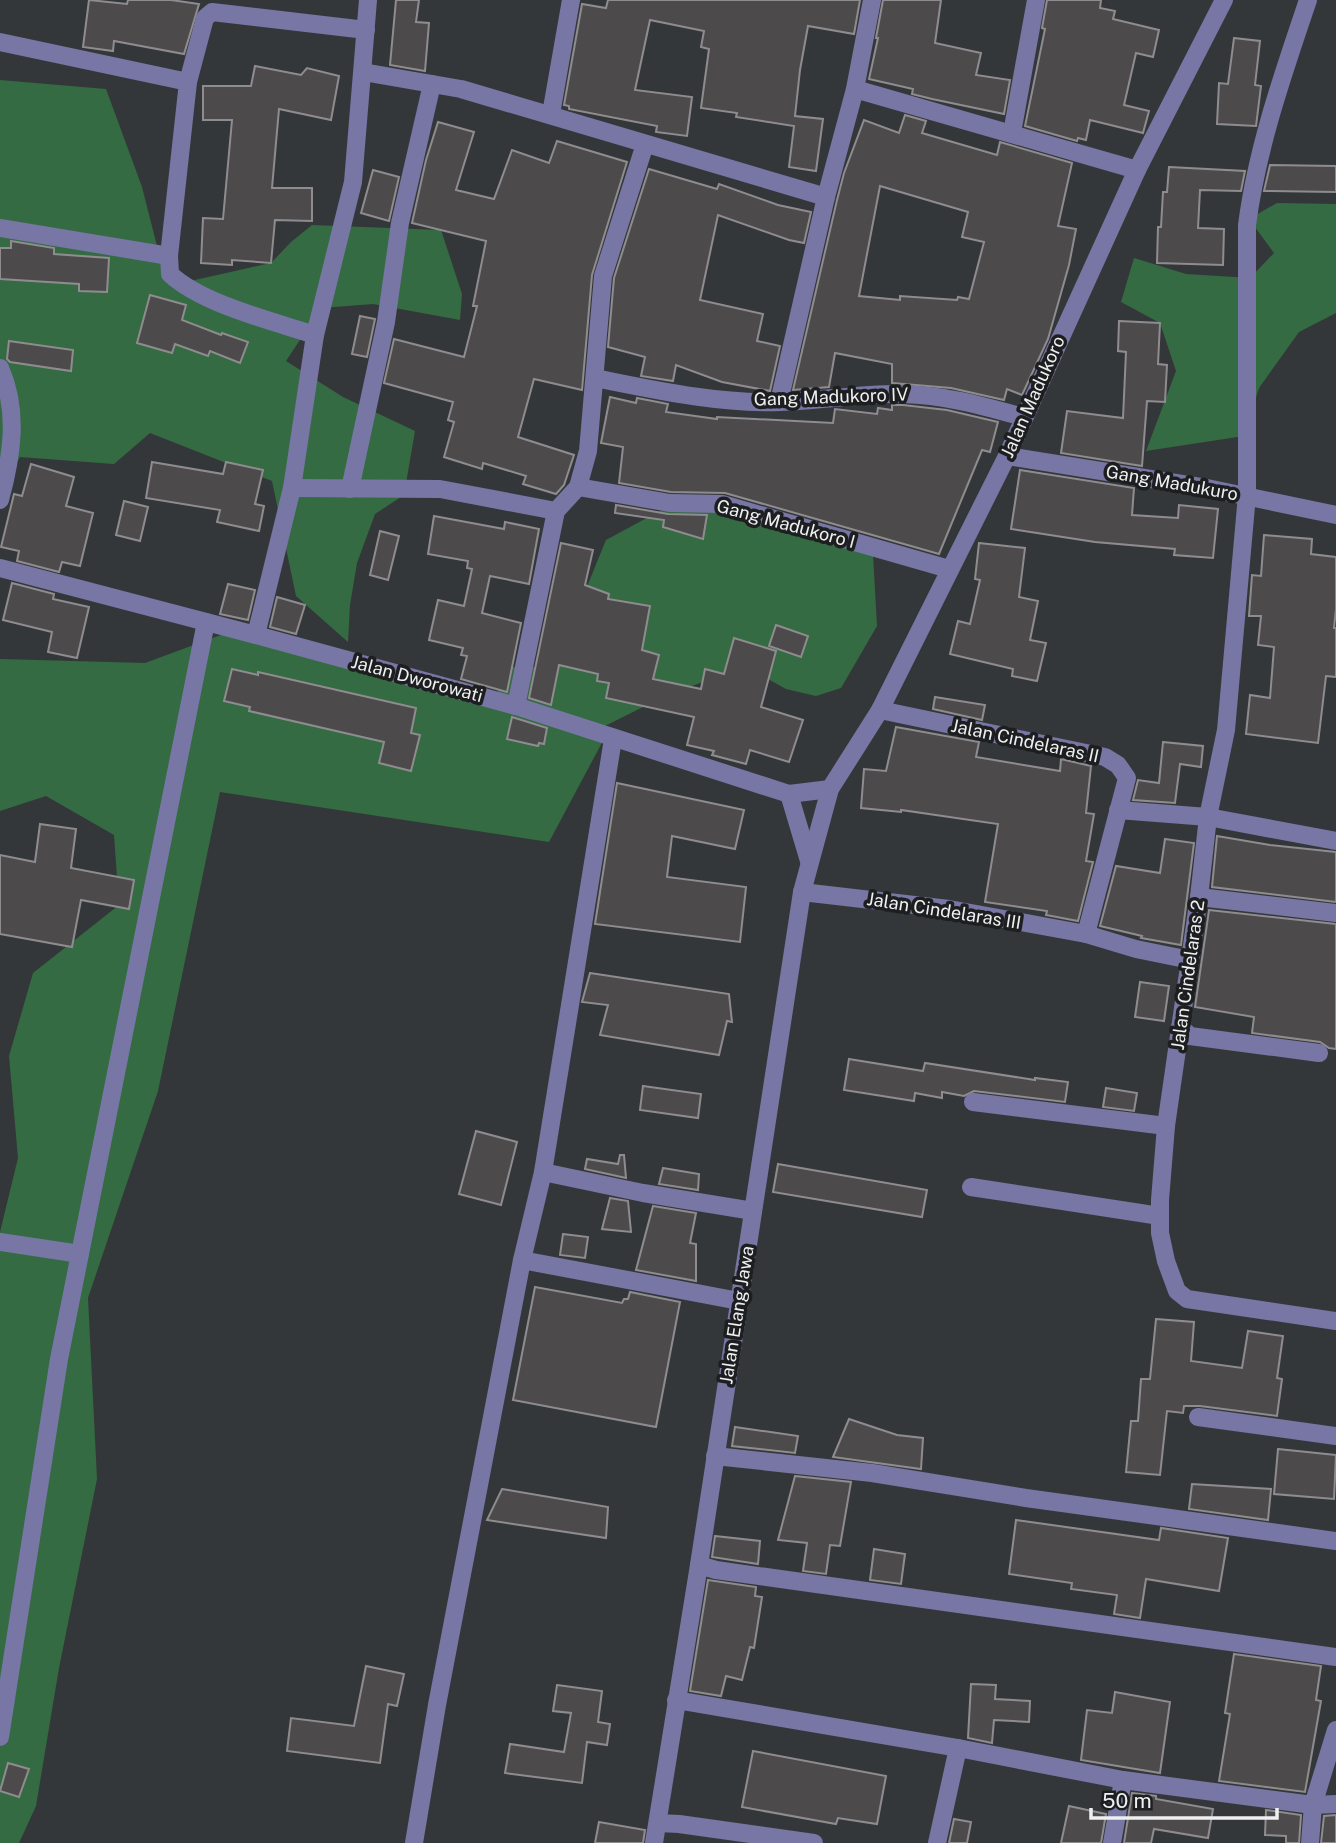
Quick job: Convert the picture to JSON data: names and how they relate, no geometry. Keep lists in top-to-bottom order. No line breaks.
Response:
{"streets":{"street":["Gang Madukoro IV","Jalan Madukoro","Gang Madukuro","Gang Madukoro I","Jalan Dworowati","Jalan Cindelaras II","Jalan Cindelaras III","Jalan Cindelaras 2","Jalan Elang Jawa"]},"crossings":[["Gang Madukoro IV","Jalan Madukoro"],["Jalan Madukoro","Gang Madukuro"],["Jalan Madukoro","Gang Madukoro I"],["Jalan Madukoro","Jalan Dworowati"],["Jalan Madukoro","Jalan Cindelaras II"],["Jalan Madukoro","Jalan Elang Jawa"],["Gang Madukuro","Jalan Cindelaras 2"],["Jalan Dworowati","Jalan Elang Jawa"],["Jalan Cindelaras II","Jalan Cindelaras III"],["Jalan Cindelaras III","Jalan Cindelaras 2"],["Jalan Cindelaras III","Jalan Elang Jawa"]],"scale_bar":"50 m"}
